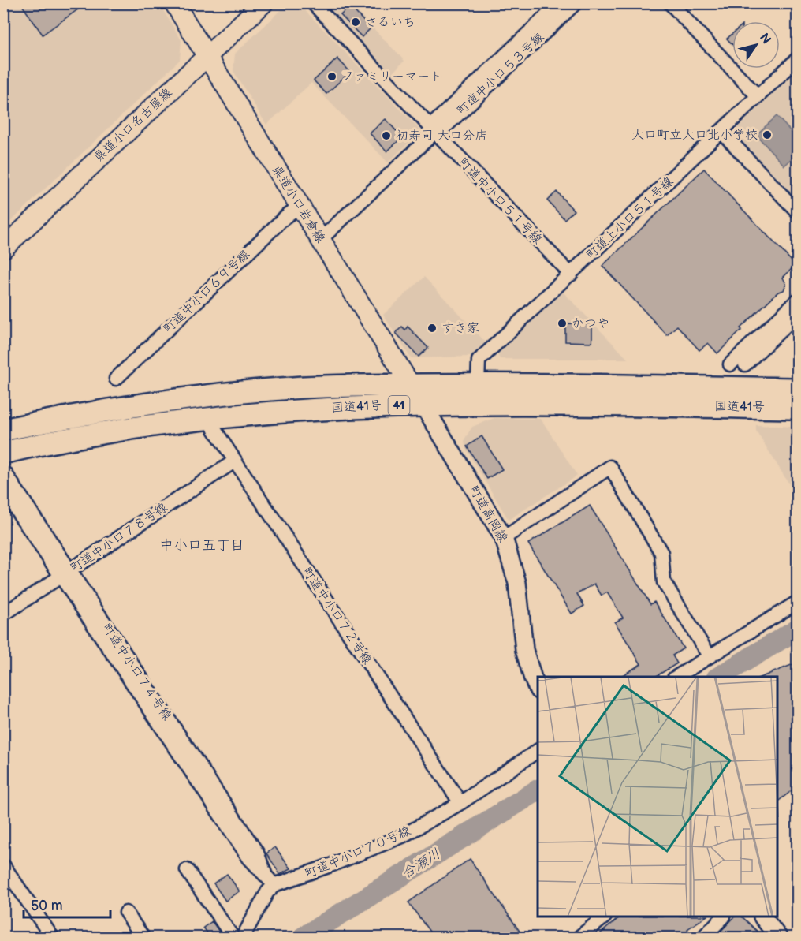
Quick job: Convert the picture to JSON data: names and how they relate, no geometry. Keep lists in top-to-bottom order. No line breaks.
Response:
{"streets":{"highway":["41","国道41号"],"main road":["県道小口名古屋線","県道小口岩倉線"],"street":["町道中小口５３号線","町道中小口５１号線","町道上小口５１号線","町道中小口６９号線","町道高岡線","町道中小口７８号線","町道中小口７２号線","町道中小口７４号線","町道中小口７０号線"]},"crossings":[["町道中小口５３号線","町道中小口５１号線"],["町道中小口５３号線","県道小口岩倉線"],["県道小口名古屋線","県道小口岩倉線"],["町道中小口５１号線","町道上小口５１号線"],["県道小口岩倉線","町道中小口６９号線"],["県道小口岩倉線","国道41号"],["県道小口岩倉線","町道高岡線"],["町道上小口５１号線","国道41号"],["国道41号","町道高岡線"],["町道中小口７８号線","町道中小口７２号線"],["町道中小口７８号線","町道中小口７４号線"],["町道中小口７２号線","町道中小口７０号線"],["町道中小口７４号線","町道中小口７０号線"]],"districts":["中小口五丁目"],"water":["合瀬川"],"places":["さるいち","ファミリーマート","大口町立大口北小学校","初寿司 大口分店","かつや","すき家"],"scale_bar":"50 m","north":"top right"}
